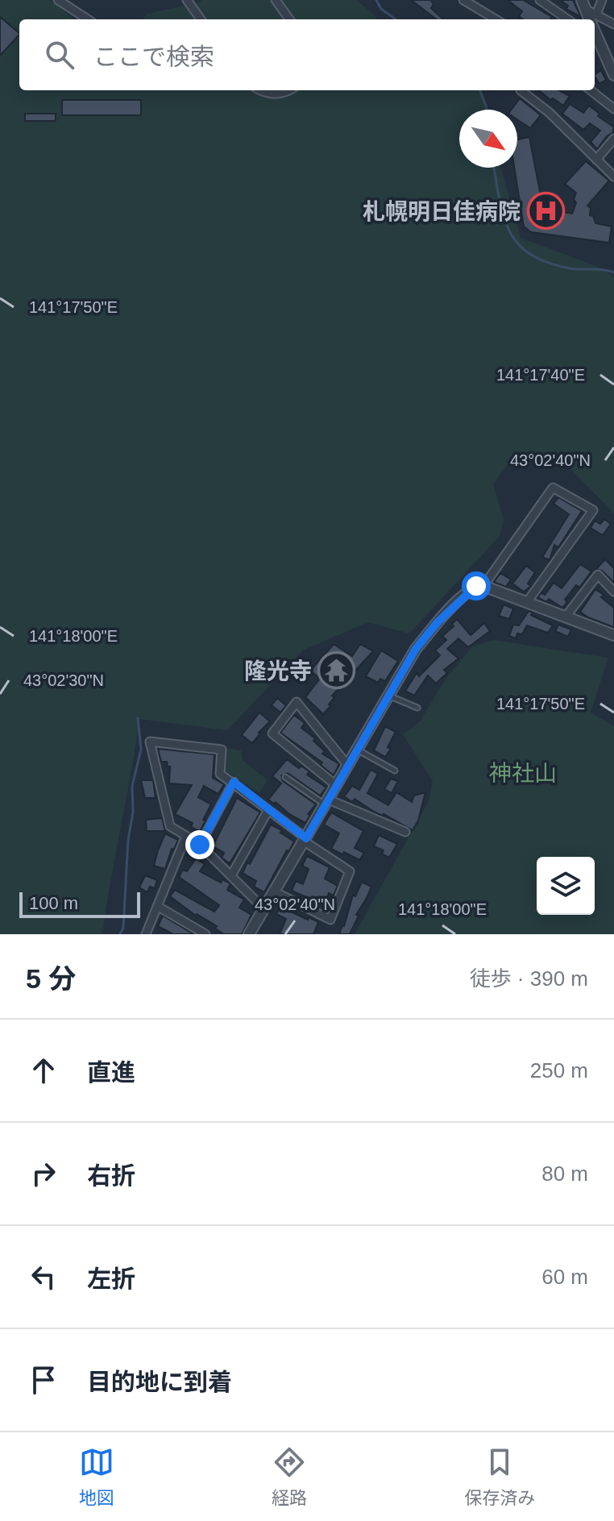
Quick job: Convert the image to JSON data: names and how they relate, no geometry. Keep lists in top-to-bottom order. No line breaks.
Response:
{"parks":["神社山"],"places":{"hospital":["札幌明日佳病院"],"temple":["隆光寺"]},"scale_bar":"100 m","north":"bottom right","page":{"search":"ここで検索","scale":"100 m","heading":["5 分","徒歩 · 390 m"],"list":[["直進","250 m"],["右折","80 m"],["左折","60 m"],"目的地に到着"],"nav":["地図","経路","保存済み"]},"coordinates":["141°17'50\"E","141°17'40\"E","43°02'40\"N","141°18'00\"E","43°02'30\"N"]}
